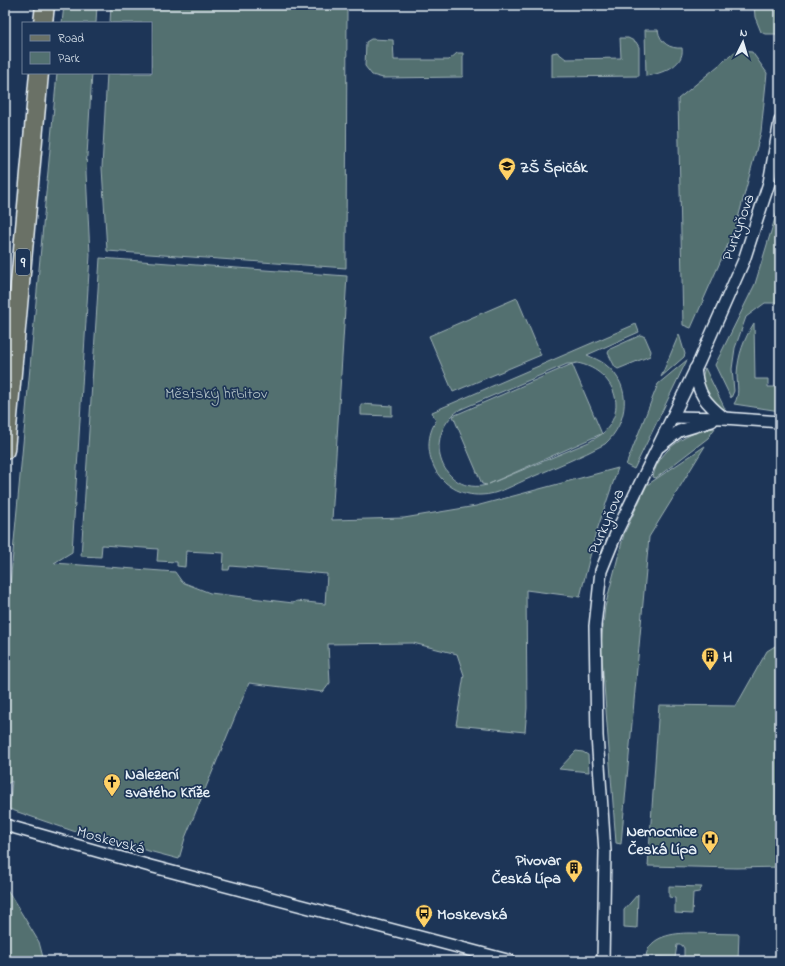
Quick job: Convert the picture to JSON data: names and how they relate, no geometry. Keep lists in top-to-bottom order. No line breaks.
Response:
{"streets":{"main road":["9"],"street":["Purkyňova","Moskevská"]},"parks":["Městský hřbitov"],"places":{"school or university":["ZŠ Špičák"],"building":["H","Pivovar Česká Lípa"],"church":["Nalezení svatého Kříže"],"hospital":["Nemocnice Česká Lípa"],"bus stop":["Moskevská"]},"legend":["Road","Park"],"north":"top"}
